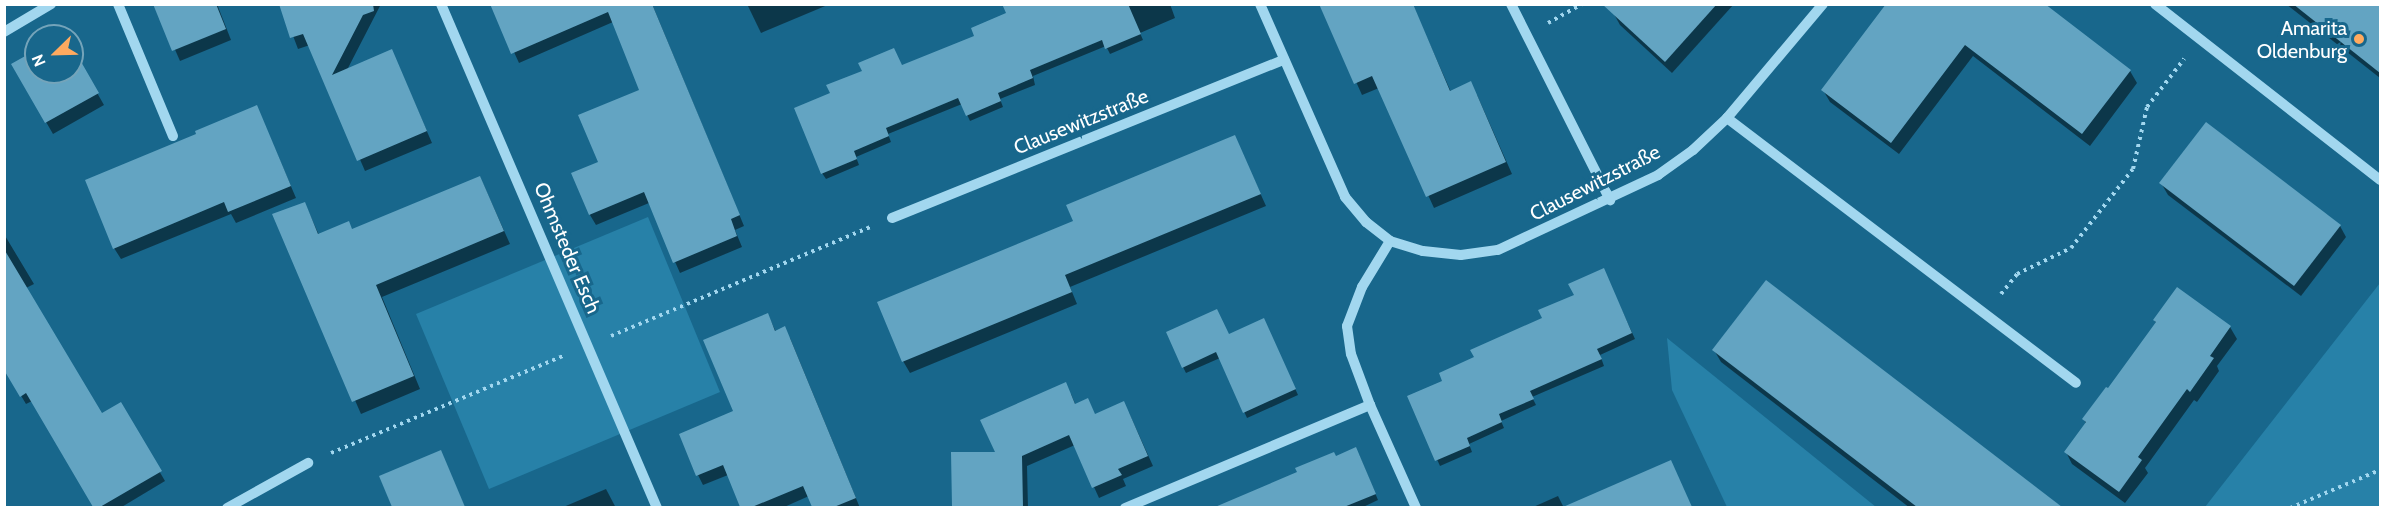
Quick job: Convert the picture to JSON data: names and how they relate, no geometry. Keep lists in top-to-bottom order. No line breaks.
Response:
{"streets":{"street":["Clausewitzstraße","Ohmsteder Esch"]},"places":["Amarita Oldenburg"],"north":"bottom left"}
